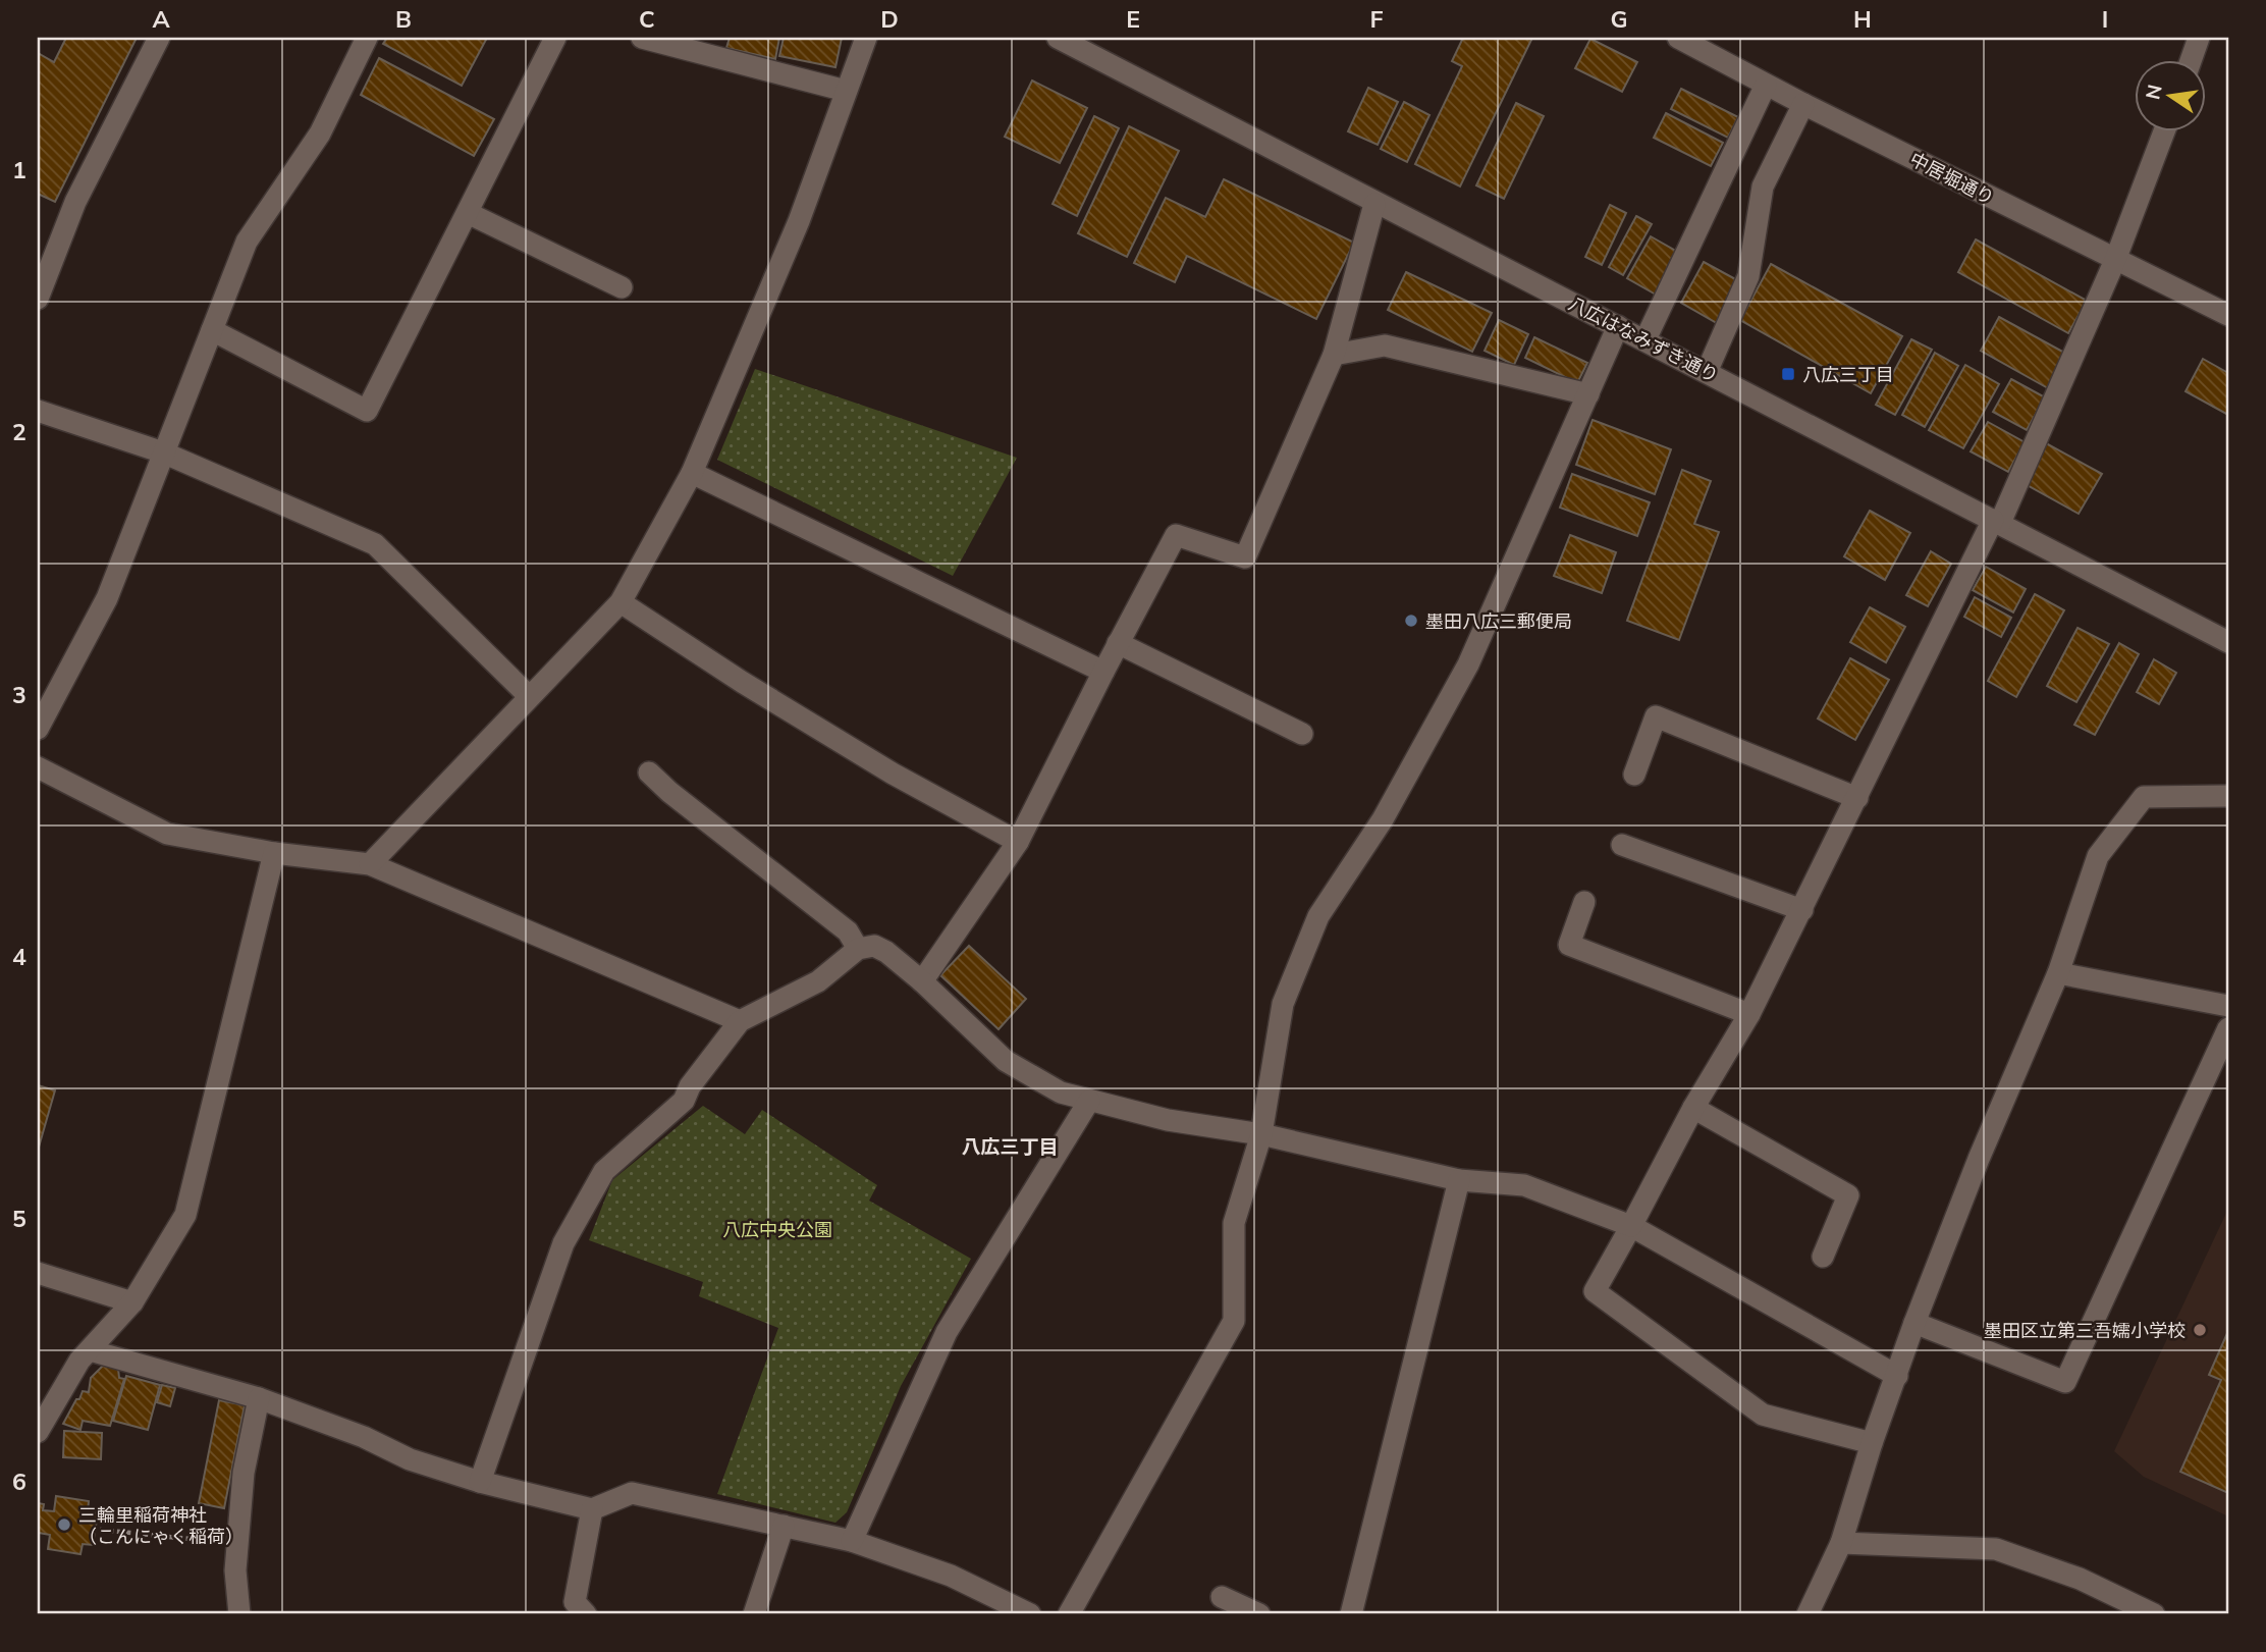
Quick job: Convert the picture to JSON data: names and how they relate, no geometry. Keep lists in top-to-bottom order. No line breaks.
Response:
{"streets":{"street":["中居堀通り","八広はなみずき通り"]},"districts":["八広三丁目"],"parks":["八広中央公園"],"places":{"transit":["八広三丁目"],"other":["墨田八広三郵便局","墨田区立第三吾嬬小学校","三輪里稲荷神社 （こんにゃく稲荷）"]},"north":"left","grid":{"columns":["A","B","C","D","E","F","G","H","I"],"rows":["1","2","3","4","5","6"]}}
